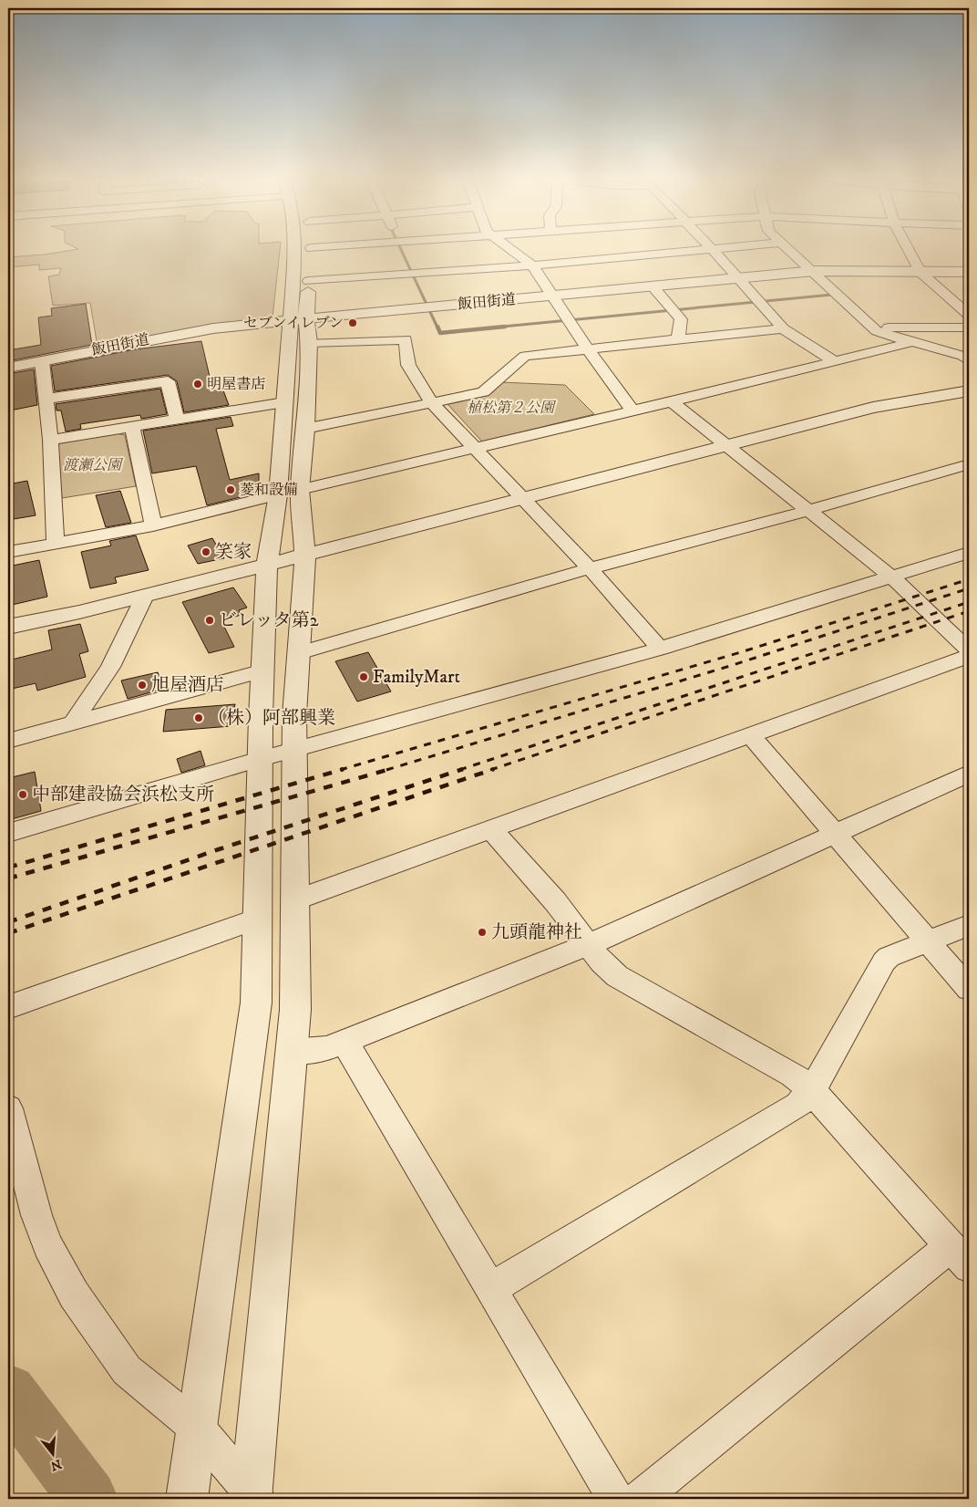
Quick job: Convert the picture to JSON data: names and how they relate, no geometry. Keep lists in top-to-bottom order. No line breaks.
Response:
{"streets":{"street":["飯田街道"]},"parks":["植松第２公園","渡瀬公園"],"places":["セブンイレブン","明屋書店","菱和設備","笑家","ビレッタ第2","FamilyMart","旭屋酒店","（株）阿部興業","中部建設協会浜松支所","九頭龍神社"],"north":"bottom"}
